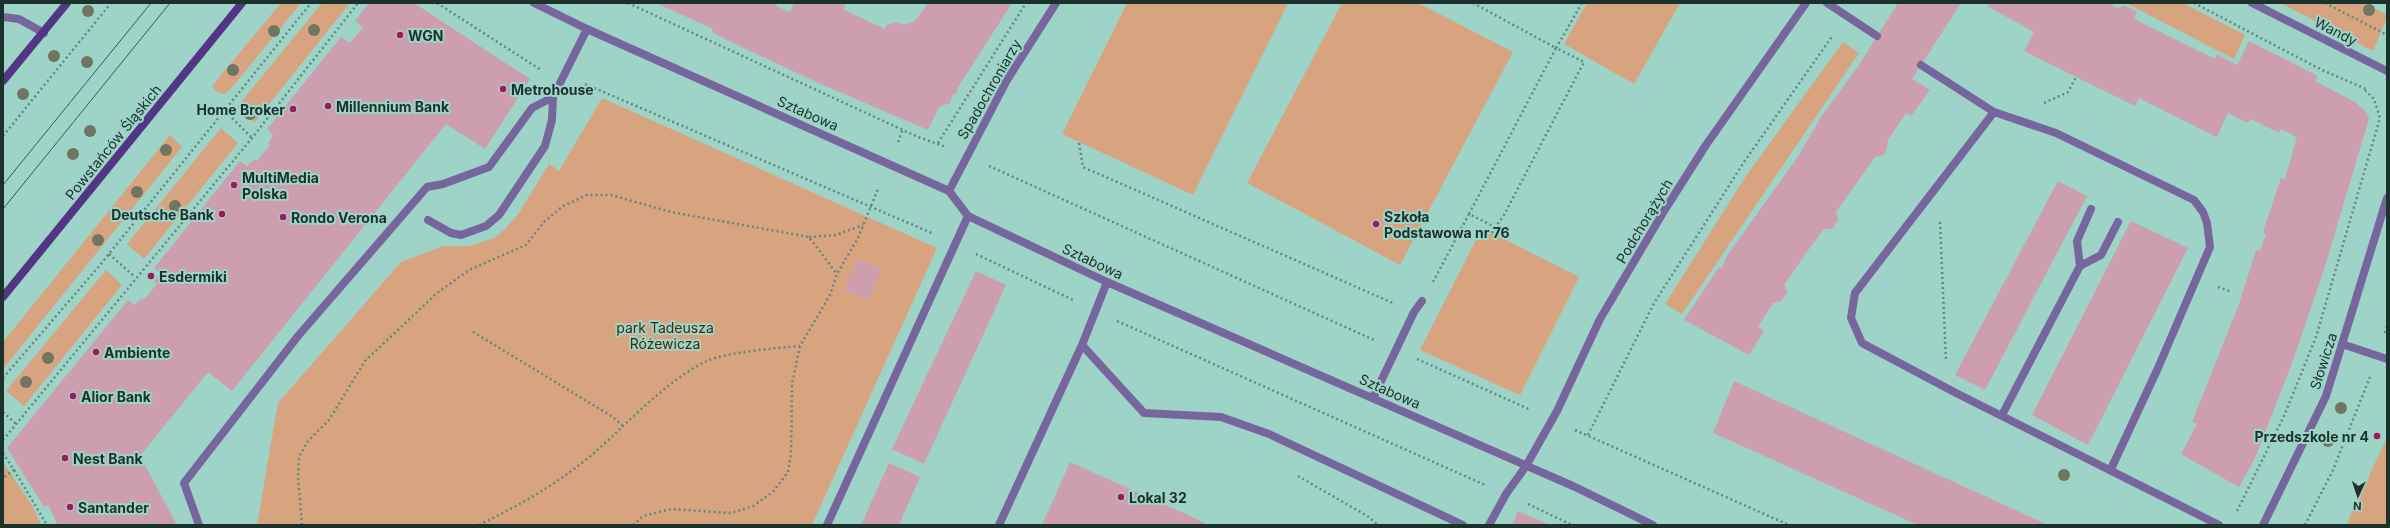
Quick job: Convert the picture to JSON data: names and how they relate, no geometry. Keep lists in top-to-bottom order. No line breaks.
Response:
{"streets":{"main road":["Powstańców Śląskich"],"street":["Wandy","Spadochroniarzy","Sztabowa","Podchorążych","Słowicza"]},"crossings":[["Spadochroniarzy","Sztabowa"],["Sztabowa","Podchorążych"]],"parks":["park Tadeusza Różewicza"],"places":["WGN","Metrohouse","Millennium Bank","Home Broker","MultiMedia Polska","Deutsche Bank","Rondo Verona","Szkoła Podstawowa nr 76","Esdermiki","Ambiente","Alior Bank","Przedszkole nr 4","Nest Bank","Lokal 32","Santander"],"north":"bottom"}
